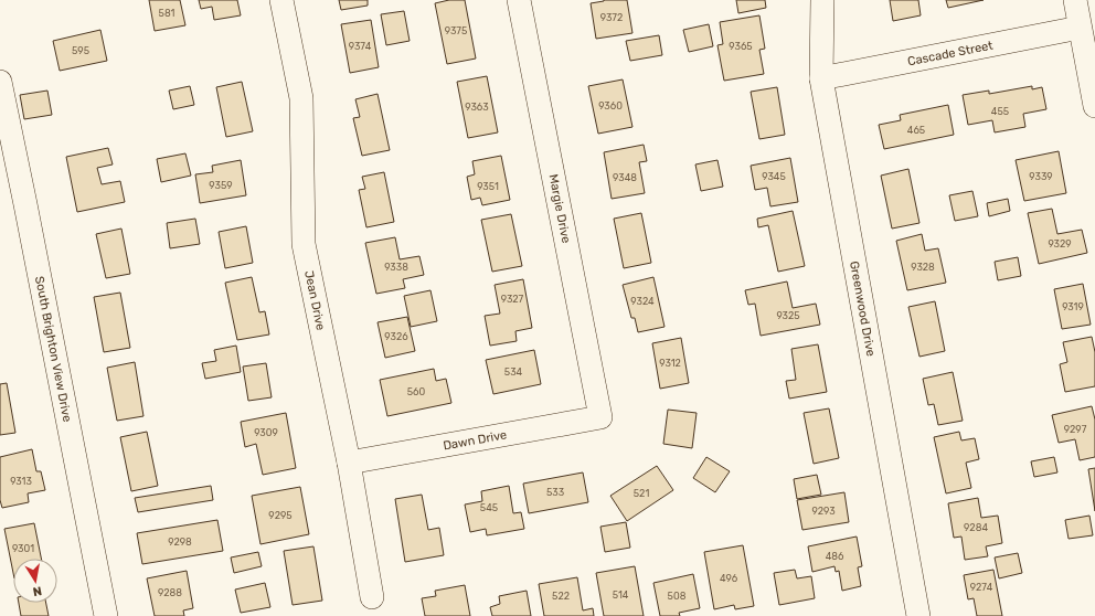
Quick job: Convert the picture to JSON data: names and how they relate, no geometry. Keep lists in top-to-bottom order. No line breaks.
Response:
{"streets":{"street":["Cascade Street","Margie Drive","Jean Drive","Greenwood Drive","South Brighton View Drive","Dawn Drive"]},"crossings":[["Cascade Street","Greenwood Drive"],["Margie Drive","Dawn Drive"],["Jean Drive","Dawn Drive"]],"house_numbers":["581","9372","9375","9374","9365","595","9360","9363","455","465","9345","9339","9348","9359","9351","9329","9338","9328","9327","9324","9319","9325","9326","9312","534","560","9297","9309","9313","533","521","545","9293","9295","9284","9298","9301","486","496","9274","9288","514","522","508"],"north":"bottom"}
